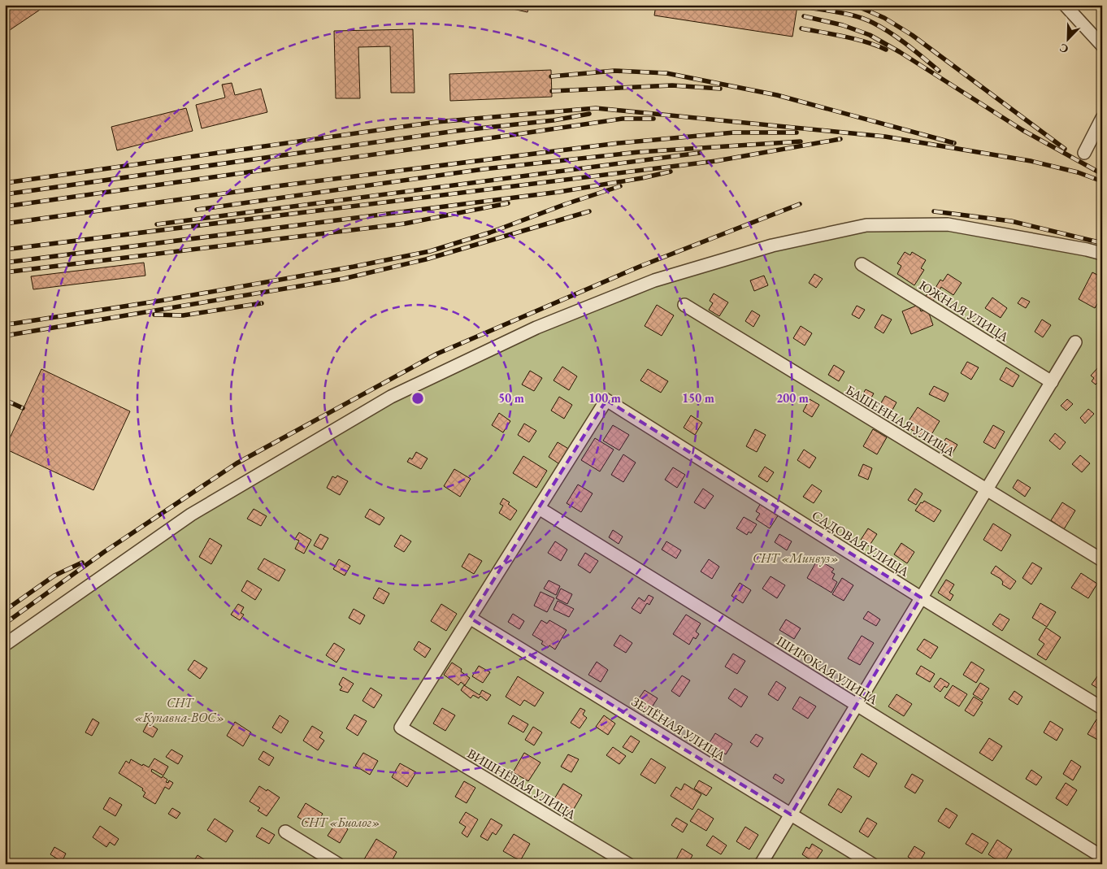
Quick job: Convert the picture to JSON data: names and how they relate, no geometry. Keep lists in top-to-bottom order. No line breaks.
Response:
{"streets":{"street":["ЮЖНАЯ УЛИЦА","БАШЕННАЯ УЛИЦА","САДОВАЯ УЛИЦА","ШИРОКАЯ УЛИЦА","ЗЕЛЁНАЯ УЛИЦА","ВИШНЁВАЯ УЛИЦА"]},"crossings":[["САДОВАЯ УЛИЦА","ШИРОКАЯ УЛИЦА"],["ЗЕЛЁНАЯ УЛИЦА","ВИШНЁВАЯ УЛИЦА"]],"parks":["СНТ «Минвуз»","СНТ «Купавна-ВОС»","СНТ «Биолог»"],"north":"bottom left","rings":["50 m","100 m","150 m","200 m"]}
